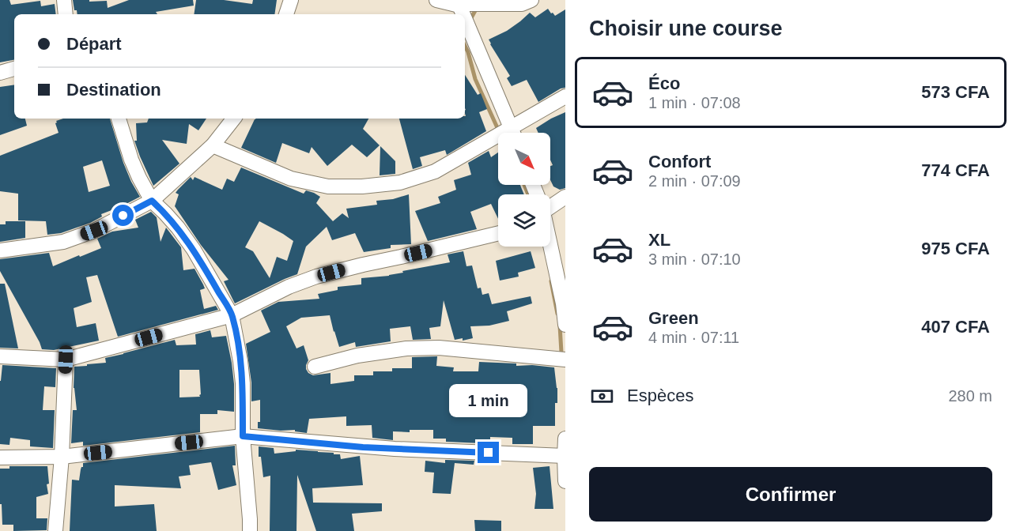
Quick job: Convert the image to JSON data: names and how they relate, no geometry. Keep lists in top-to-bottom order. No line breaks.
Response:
{"north":"bottom right","page":{"heading":"Choisir une course","banner":["Départ","Destination"],"list":[{"name":"Éco","note":"1 min · 07:08","value":"573 CFA"},{"name":"Confort","note":"2 min · 07:09","value":"774 CFA"},{"name":"XL","note":"3 min · 07:10","value":"975 CFA"},{"name":"Green","note":"4 min · 07:11","value":"407 CFA"}],"pay":["Espèces","280 m"],"bubble":"1 min","buttons":"Confirmer"}}
